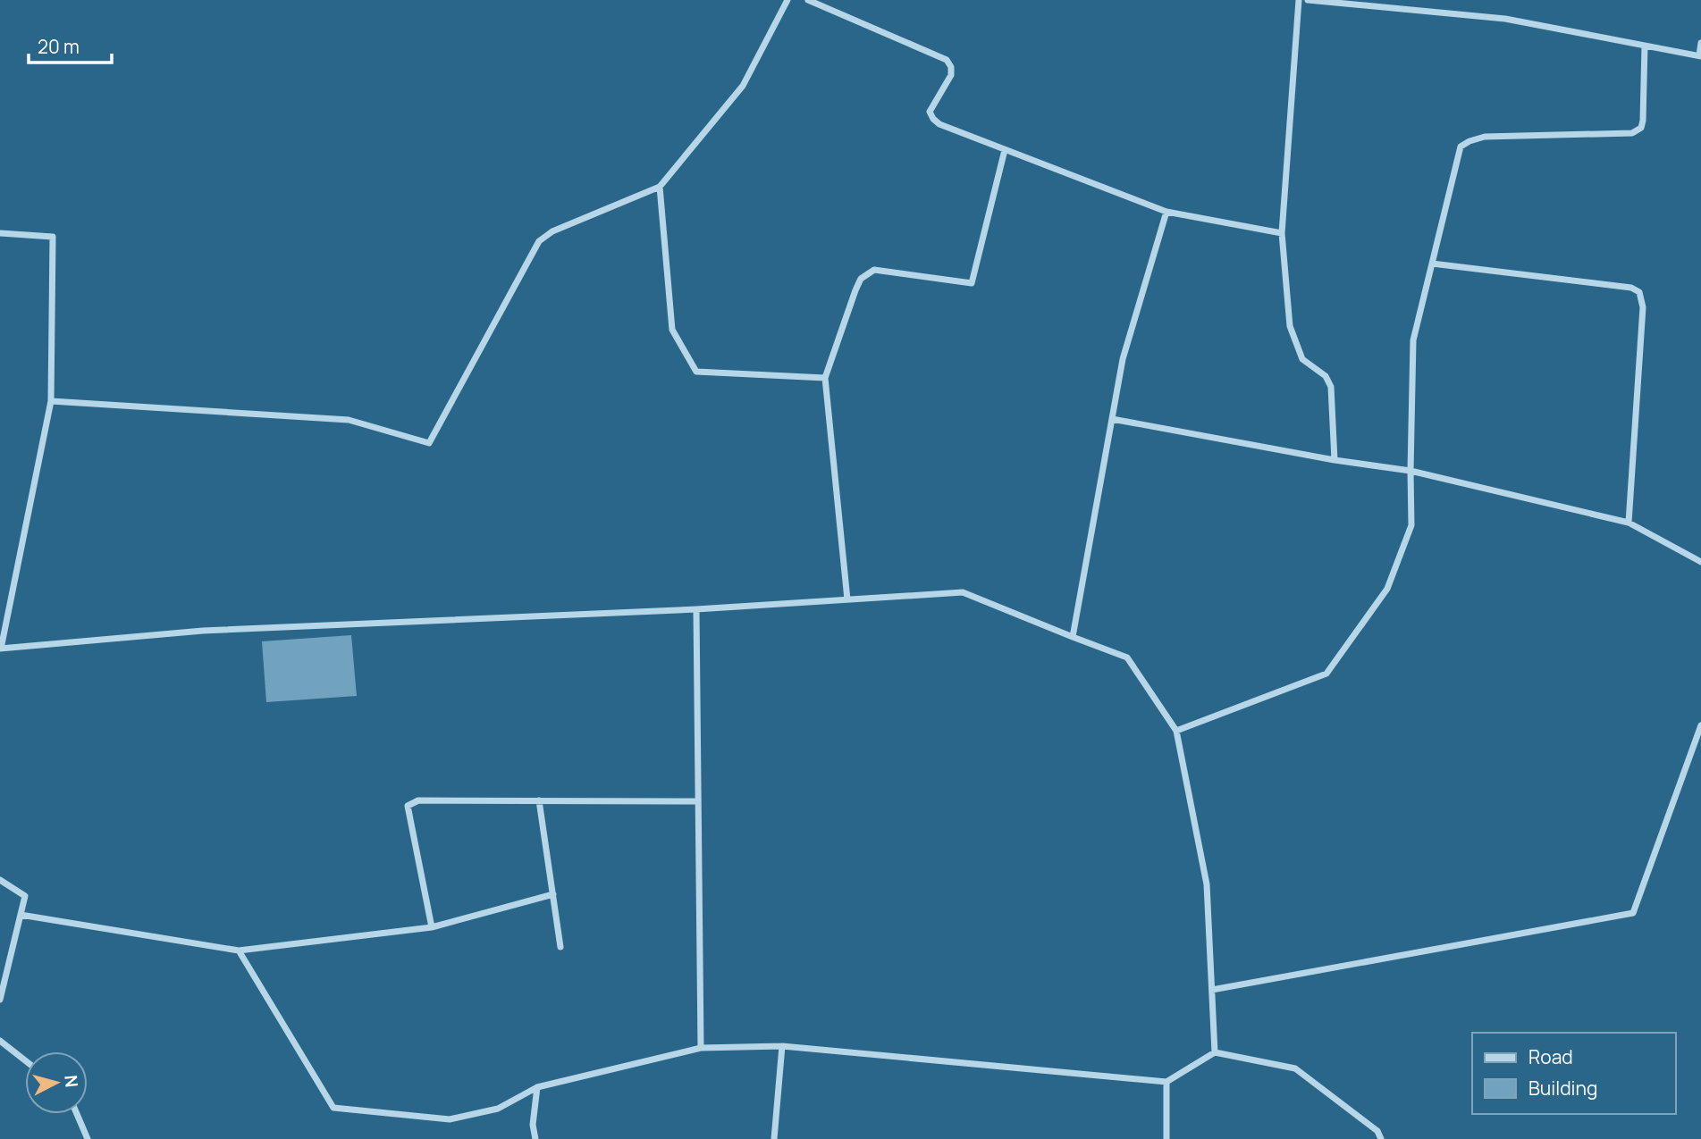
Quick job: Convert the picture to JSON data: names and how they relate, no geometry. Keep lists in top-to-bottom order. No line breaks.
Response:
{"legend":["Road","Building"],"scale_bar":"20 m","north":"right"}
